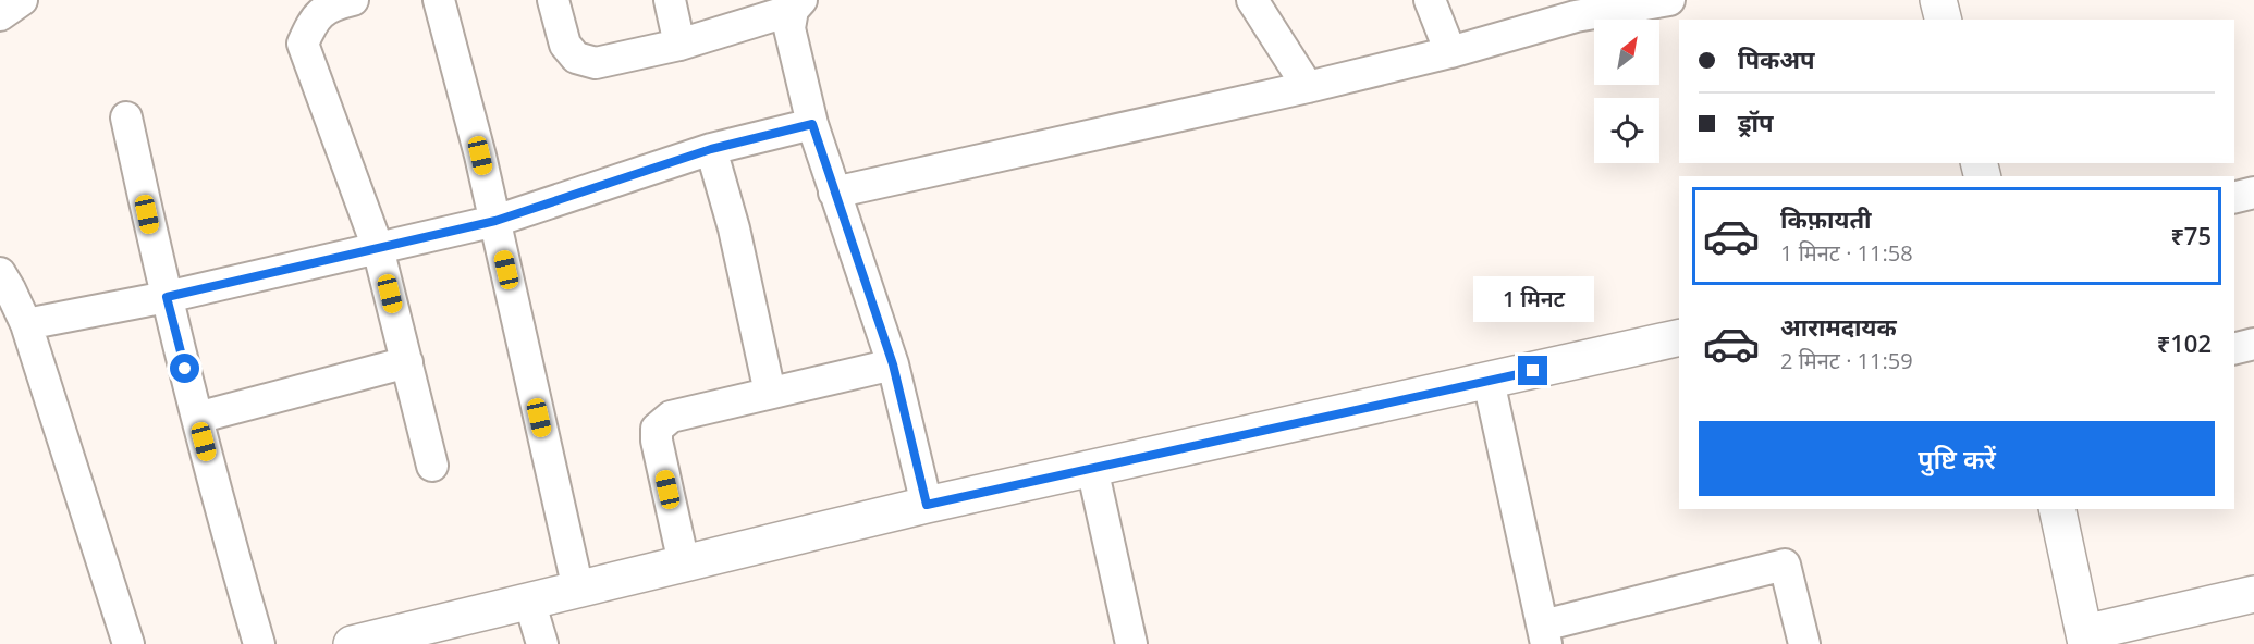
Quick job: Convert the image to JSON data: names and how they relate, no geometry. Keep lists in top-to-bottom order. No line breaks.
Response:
{"north":"top right","page":{"banner":["पिकअप","ड्रॉप"],"list":[{"name":"किफ़ायती","note":"1 मिनट · 11:58","value":"₹75"},{"name":"आरामदायक","note":"2 मिनट · 11:59","value":"₹102"}],"bubble":"1 मिनट","buttons":"पुष्टि करें"}}
